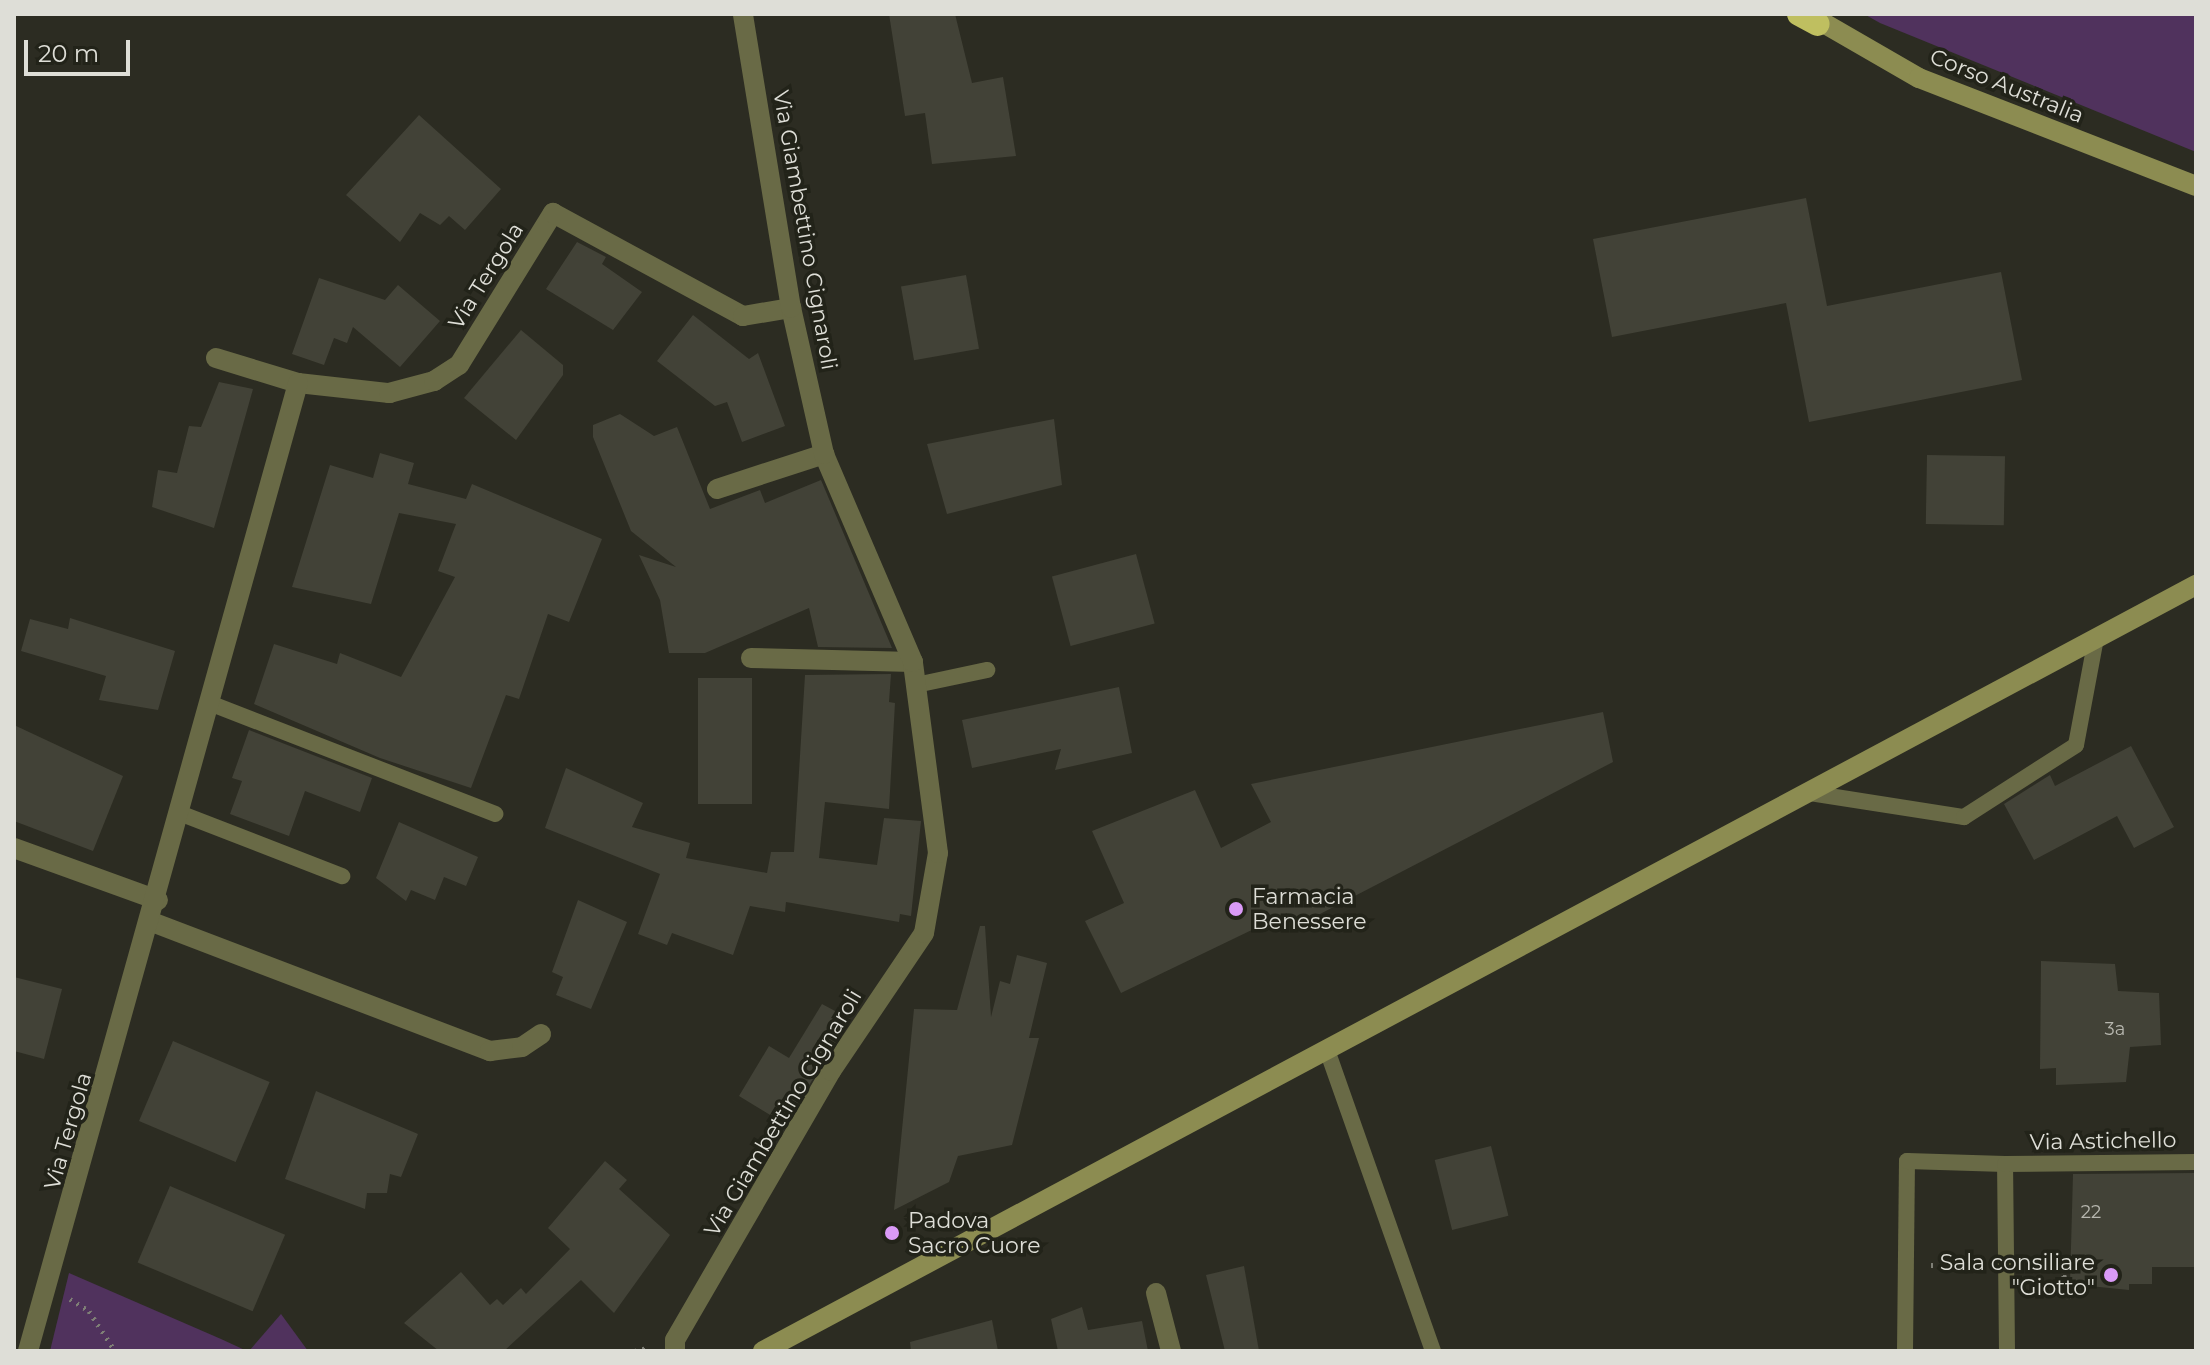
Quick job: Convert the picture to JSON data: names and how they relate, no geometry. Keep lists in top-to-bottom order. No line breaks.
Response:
{"streets":{"main road":["Corso Australia"],"street":["Via Giambettino Cignaroli","Via Tergola"],"lane":["Via Astichello"]},"crossings":[["Via Giambettino Cignaroli","Via Tergola"]],"places":["Farmacia Benessere","Padova Sacro Cuore","Sala consiliare \"Giotto\""],"house_numbers":["3a","22"],"scale_bar":"20 m"}
